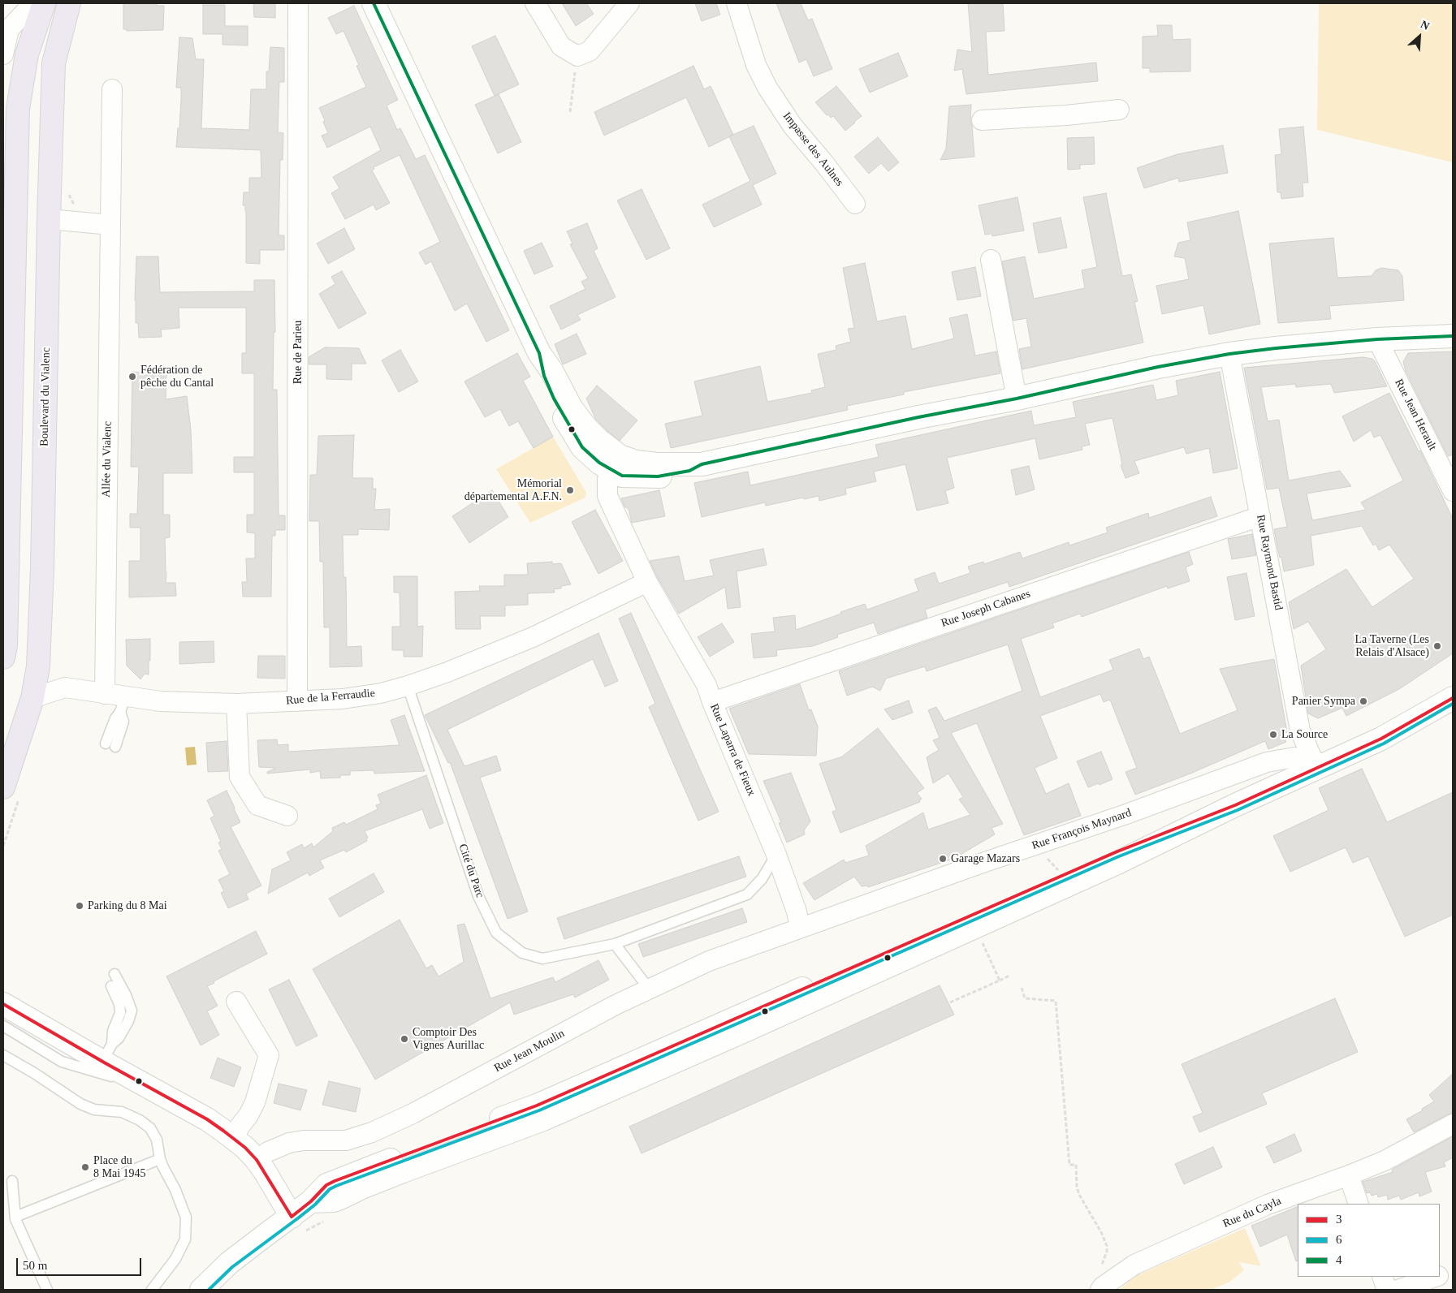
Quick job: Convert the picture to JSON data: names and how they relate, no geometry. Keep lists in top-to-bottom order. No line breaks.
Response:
{"streets":{"main road":["Boulevard du Vialenc"],"street":["Impasse des Aulnes","Rue de Parieu","Rue Jean Herault","Allée du Vialenc","Rue Raymond Bastid","Rue Joseph Cabanes","Rue de la Ferraudie","Rue Laparra de Fieux","Rue François Maynard","Rue Jean Moulin","Rue du Cayla"],"lane":["Cité du Parc"]},"crossings":[["Rue de Parieu","Rue de la Ferraudie"],["Boulevard du Vialenc","Rue de la Ferraudie"],["Allée du Vialenc","Rue de la Ferraudie"],["Rue Raymond Bastid","Rue Joseph Cabanes"],["Rue Raymond Bastid","Rue François Maynard"],["Rue Joseph Cabanes","Rue Laparra de Fieux"],["Rue de la Ferraudie","Rue Laparra de Fieux"],["Rue de la Ferraudie","Cité du Parc"],["Rue Laparra de Fieux","Rue François Maynard"],["Rue Laparra de Fieux","Cité du Parc"],["Rue Laparra de Fieux","Rue Jean Moulin"],["Rue François Maynard","Rue Jean Moulin"]],"places":["Fédération de pêche du Cantal","Mémorial départemental A.F.N.","La Taverne (Les Relais d'Alsace)","Panier Sympa","La Source","Garage Mazars","Parking du 8 Mai","Comptoir Des Vignes Aurillac","Place du 8 Mai 1945"],"lines":["transit line 4","transit line 3","transit line 6"],"legend":["3","6","4"],"scale_bar":"50 m","north":"top right"}
